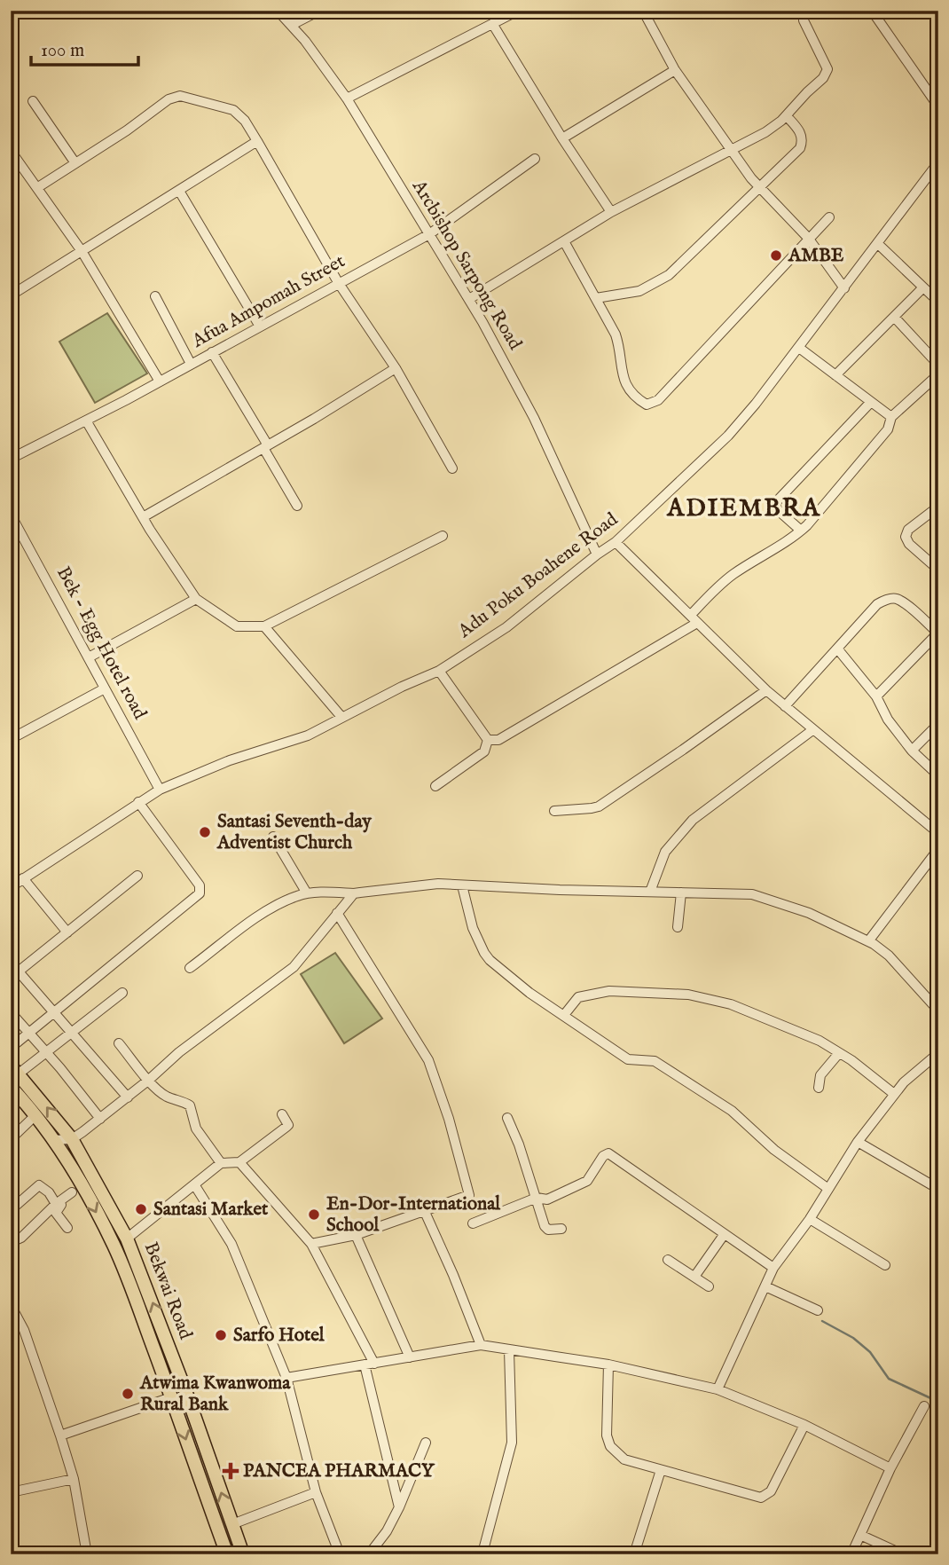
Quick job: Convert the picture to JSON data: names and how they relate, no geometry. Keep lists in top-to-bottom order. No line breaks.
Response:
{"streets":{"highway":["Bekwai Road"],"street":["Arcbishop Sarpong Road","Afua Ampomah Street","Adu Poku Boahene Road","Bek - Egg Hotel road"]},"crossings":[["Arcbishop Sarpong Road","Afua Ampomah Street"],["Arcbishop Sarpong Road","Adu Poku Boahene Road"],["Adu Poku Boahene Road","Bek - Egg Hotel road"]],"districts":["ADIEMBRA"],"places":{"other":["AMBE","Santasi Seventh-day Adventist Church","Santasi Market","En-Dor-International School","Sarfo Hotel","Atwima Kwanwoma Rural Bank"],"health":["PANCEA PHARMACY"]},"scale_bar":"100 m"}
